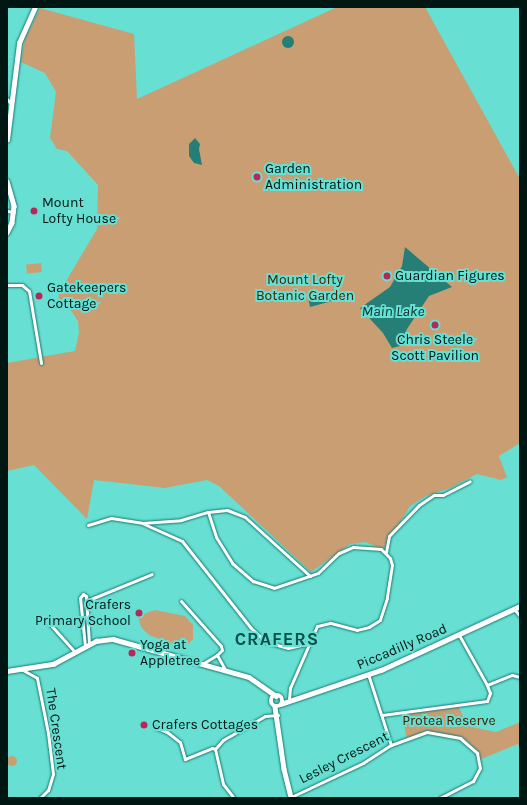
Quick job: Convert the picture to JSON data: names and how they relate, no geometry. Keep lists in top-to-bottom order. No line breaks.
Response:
{"streets":{"main road":["Piccadilly Road"],"street":["The Crescent","Lesley Crescent"]},"districts":["CRAFERS"],"water":["Main Lake"],"parks":["Mount Lofty Botanic Garden","Protea Reserve"],"places":["Garden Administration","Mount Lofty House","Guardian Figures","Gatekeepers Cottage","Chris Steele Scott Pavilion","Crafers Primary School","Yoga at Appletree","Crafers Cottages"]}
